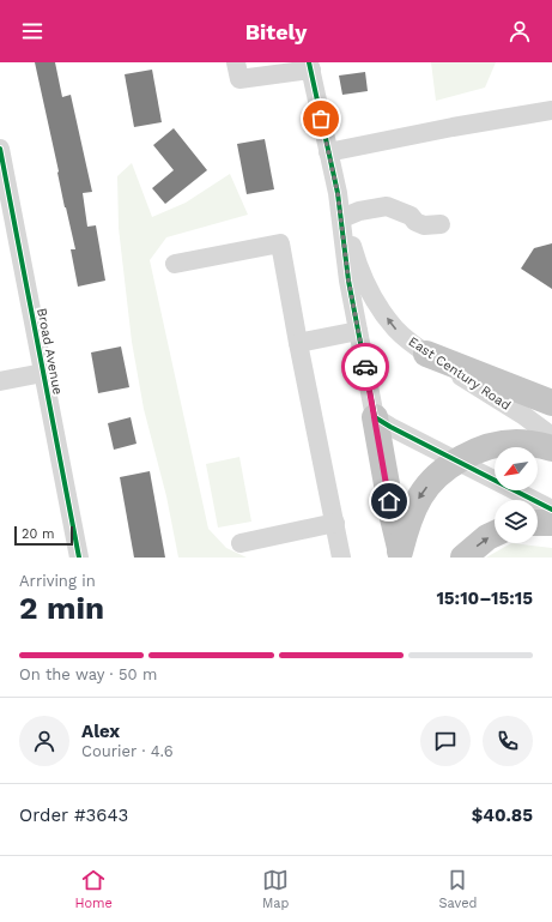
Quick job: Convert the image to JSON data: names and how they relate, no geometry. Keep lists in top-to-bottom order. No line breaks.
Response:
{"streets":{"street":["Broad Avenue","East Century Road"]},"scale_bar":"20 m","north":"bottom left","page":{"header":"Bitely","scale":"20 m","heading":["2 min","Arriving in","15:10–15:15"],"panel":["Alex","Courier · 4.6","Order #3643","$40.85"],"bar":"On the way · 50 m","tabs":["Home","Map","Saved"]}}
